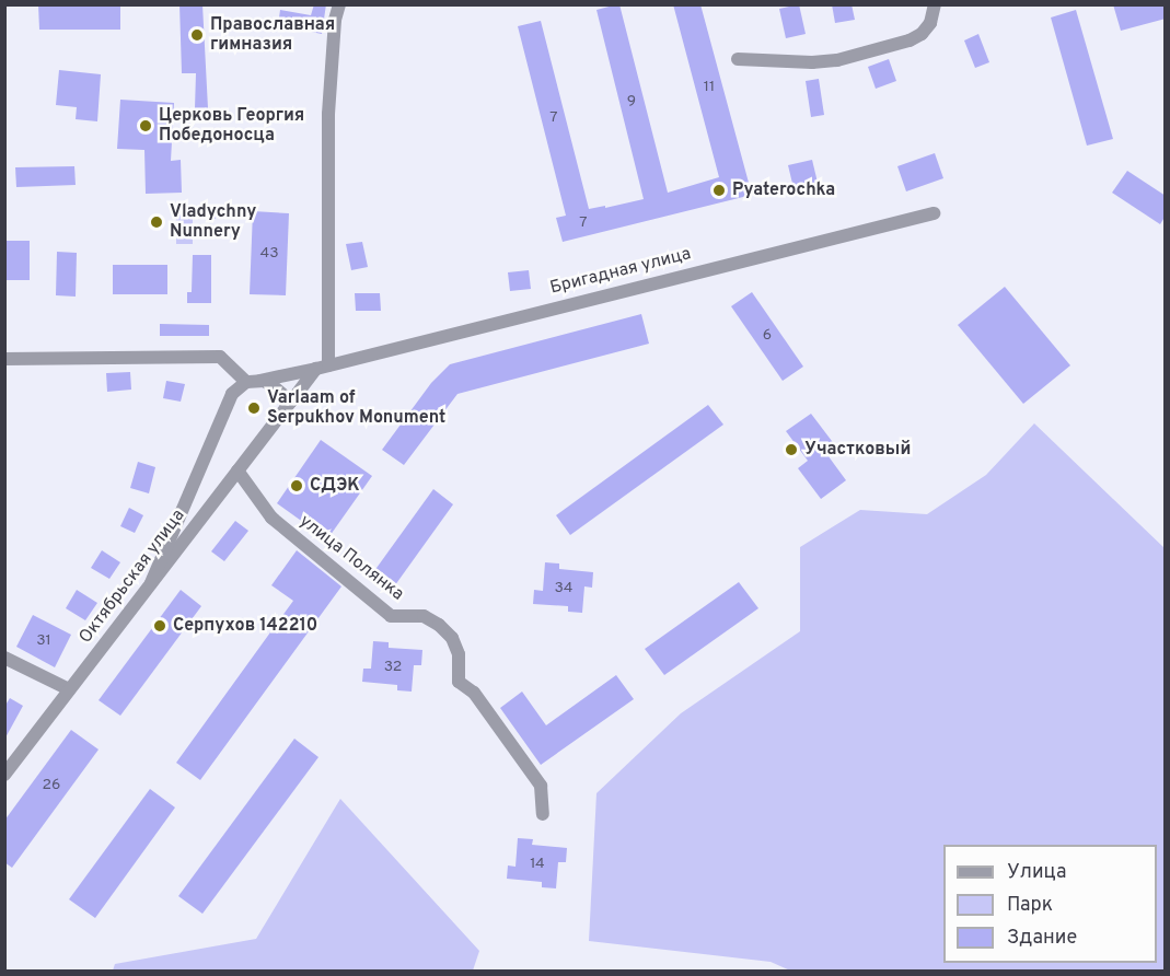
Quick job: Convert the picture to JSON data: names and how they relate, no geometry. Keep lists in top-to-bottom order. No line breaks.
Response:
{"streets":{"street":["Бригадная улица","улица Полянка","Октябрьская улица"]},"crossings":[["Бригадная улица","Октябрьская улица"],["улица Полянка","Октябрьская улица"]],"places":["Православная гимназия","Церковь Георгия Победоносца","Pyaterochka","Vladychny Nunnery","Varlaam of Serpukhov Monument","Участковый","СДЭК","Серпухов 142210"],"house_numbers":["11","9","7","7","43","6","34","31","32","26","14"],"legend":["Улица","Парк","Здание"]}
